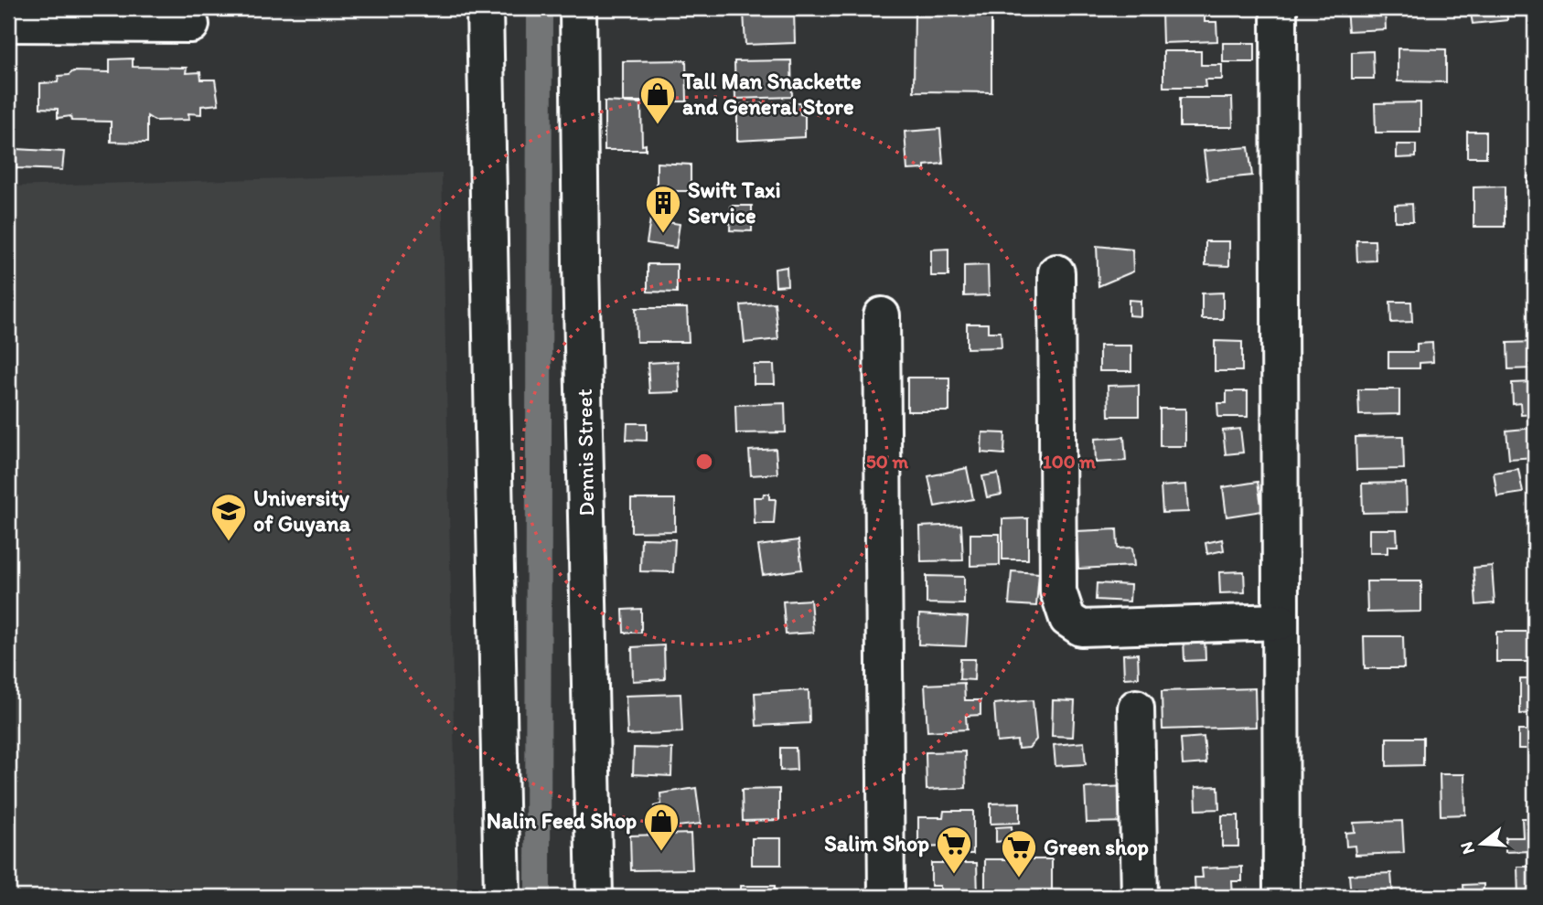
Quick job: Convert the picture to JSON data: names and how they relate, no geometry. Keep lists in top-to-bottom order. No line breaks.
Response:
{"streets":{"street":["Dennis Street"]},"places":{"shop":["Tall Man Snackette and General Store","Nalin Feed Shop"],"building":["Swift Taxi Service"],"school or university":["University of Guyana"],"supermarket":["Salim Shop","Green shop"]},"north":"left","rings":["50 m","100 m"]}
